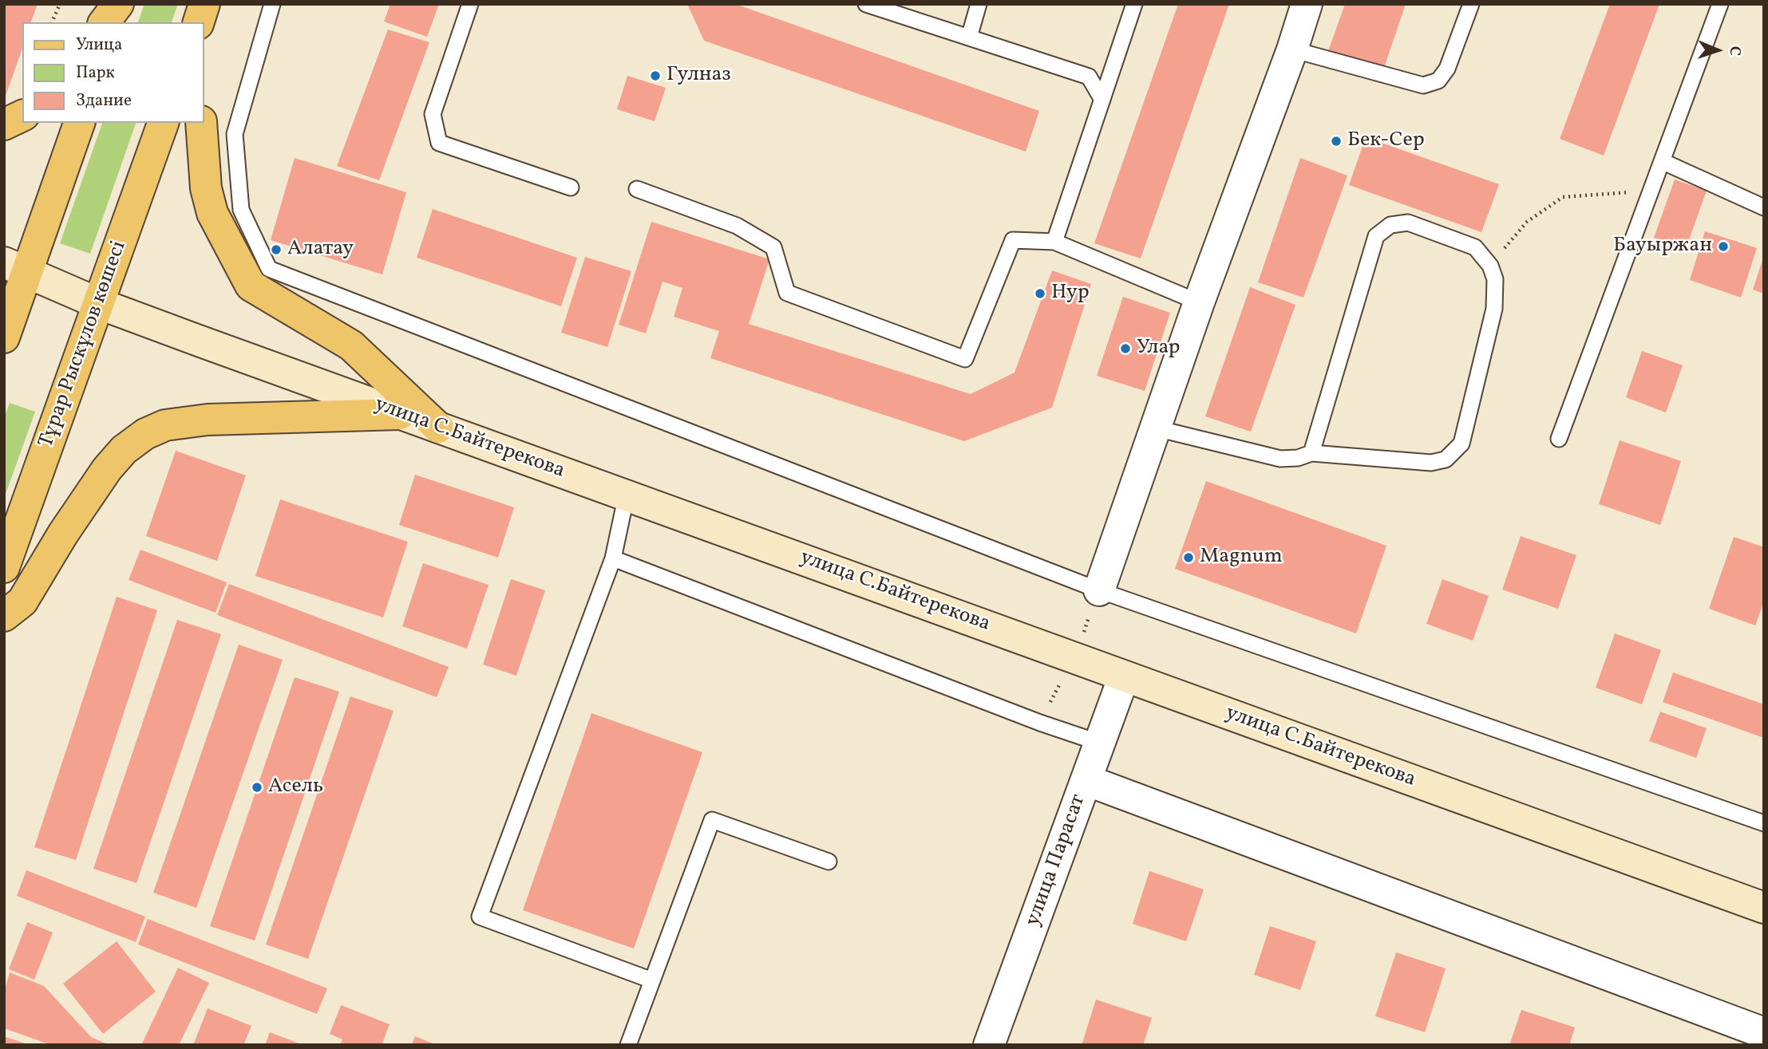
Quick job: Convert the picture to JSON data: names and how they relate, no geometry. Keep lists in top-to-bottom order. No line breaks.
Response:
{"streets":{"main road":["Тұрар Рыскұлов көшесі","улица С.Байтерекова"],"street":["улица Парасат"]},"crossings":[["Тұрар Рыскұлов көшесі","улица С.Байтерекова"],["улица С.Байтерекова","улица Парасат"]],"places":["Гулназ","Бек-Сер","Бауыржан","Алатау","Нур","Улар","Magnum","Асель"],"legend":["Улица","Парк","Здание"],"north":"right"}
